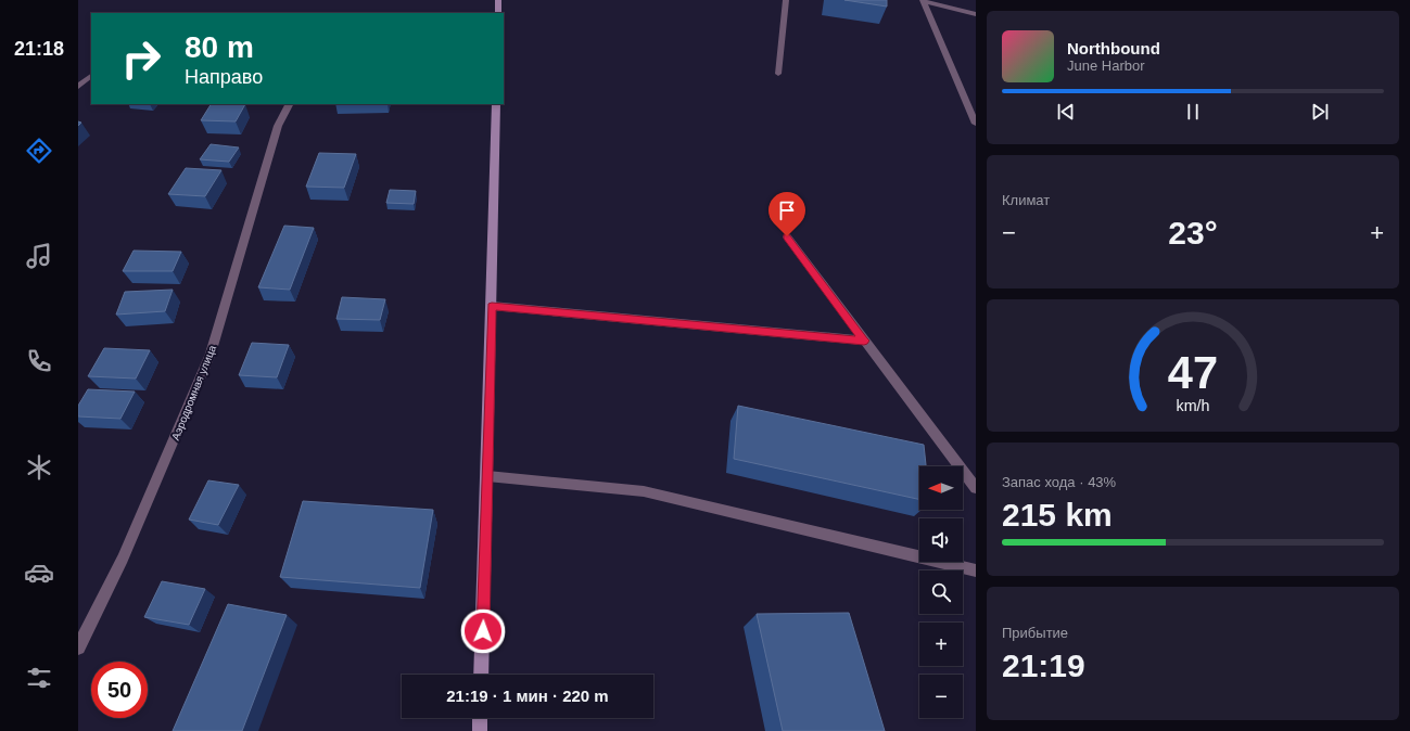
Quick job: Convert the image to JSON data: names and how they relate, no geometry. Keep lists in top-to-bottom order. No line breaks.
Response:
{"streets":{"street":["Аэродромная улица"]},"north":"left","page":{"tabs":"21:18","turn":["80 m","Направо"],"song":["Northbound","June Harbor"],"tile":["Климат",["Запас хода · 43%","215 km"],["Прибытие","21:19"]],"heat":["−","23°","+"],"map_buttons":["+","−"],"limit":"50","trip":"21:19 · 1 мин · 220 m","gauge":["47","km/h"]}}
